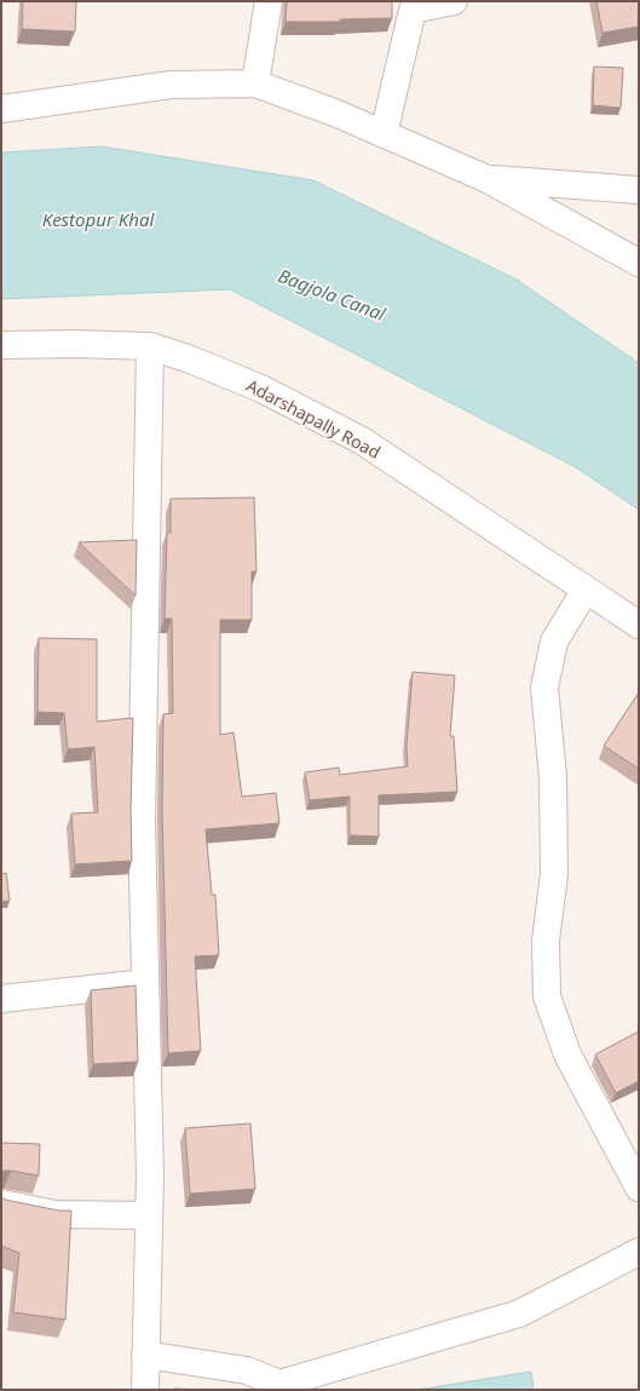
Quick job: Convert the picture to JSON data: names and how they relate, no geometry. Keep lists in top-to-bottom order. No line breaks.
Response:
{"streets":{"street":["Adarshapally Road"]},"water":["Kestopur Khal","Bagjola Canal"]}
